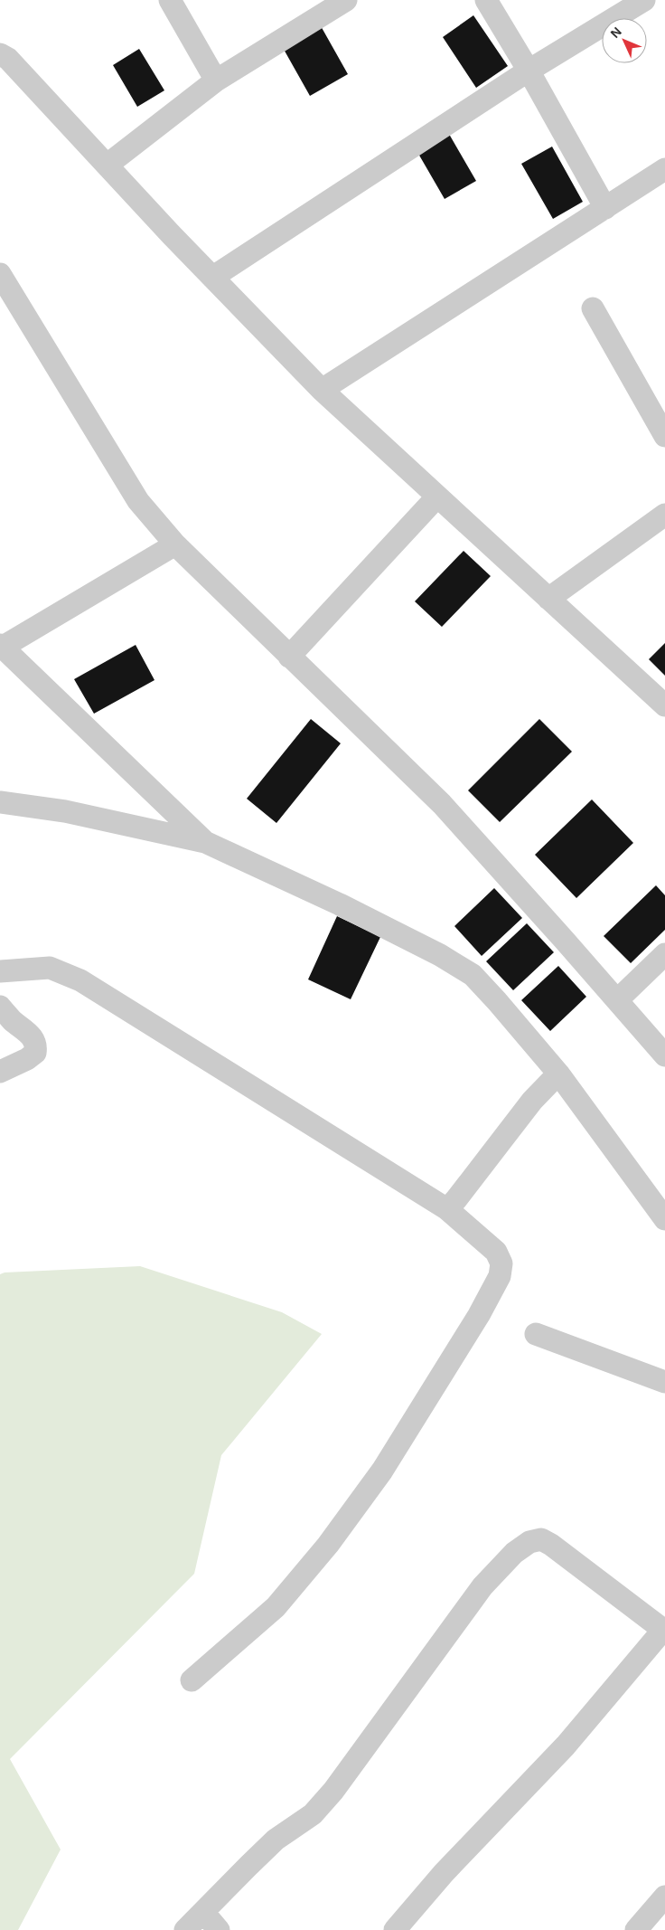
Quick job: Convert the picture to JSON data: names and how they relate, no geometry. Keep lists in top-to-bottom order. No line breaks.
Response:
{"north":"top left"}
